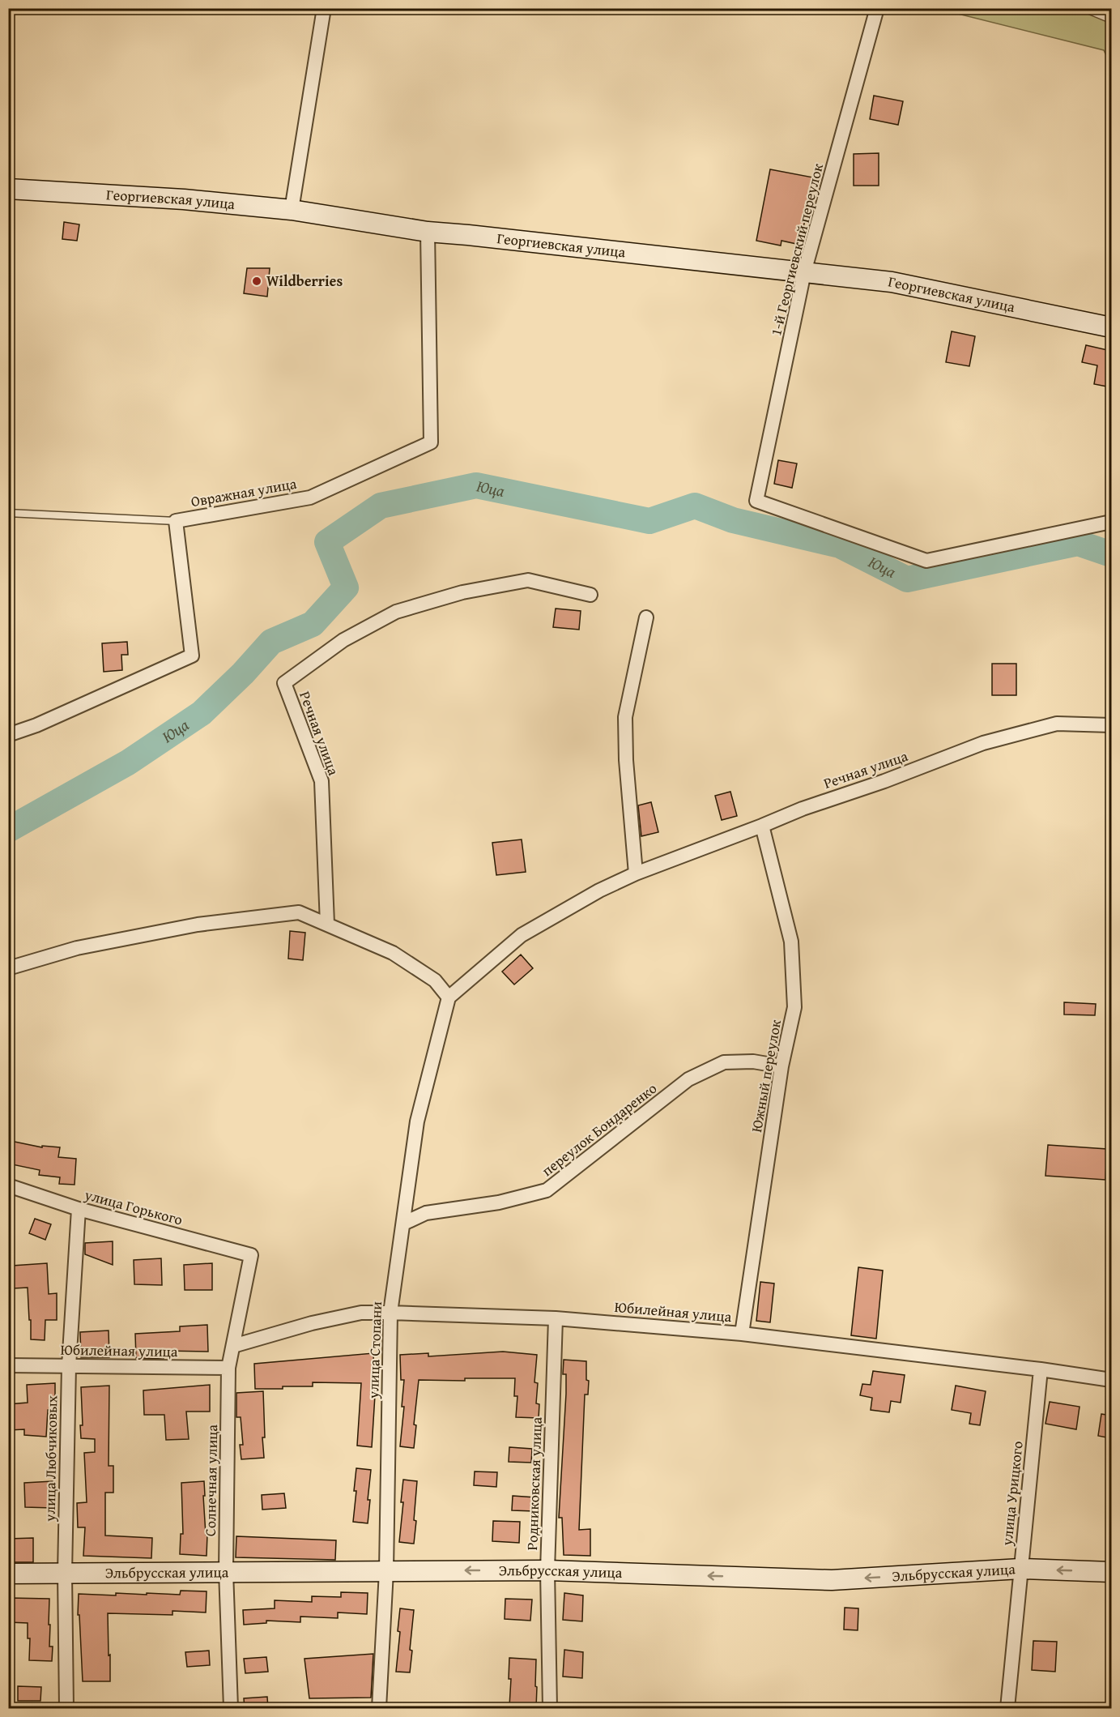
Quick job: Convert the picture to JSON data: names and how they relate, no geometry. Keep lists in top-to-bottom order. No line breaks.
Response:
{"streets":{"main road":["Георгиевская улица","Эльбрусская улица"],"street":["1-й Георгиевский переулок","Овражная улица","Речная улица","Южный переулок","переулок Бондаренко","улица Горького","Юбилейная улица","улица Стопани","улица Любчиковых","Солнечная улица","Родниковская улица","улица Урицкого"]},"crossings":[["Георгиевская улица","1-й Георгиевский переулок"],["Георгиевская улица","Овражная улица"],["Речная улица","Южный переулок"],["Речная улица","улица Стопани"],["Южный переулок","переулок Бондаренко"],["Южный переулок","Юбилейная улица"],["переулок Бондаренко","улица Стопани"],["улица Горького","улица Любчиковых"],["улица Горького","Солнечная улица"],["Юбилейная улица","улица Стопани"],["Юбилейная улица","улица Любчиковых"],["Юбилейная улица","Солнечная улица"],["Юбилейная улица","Родниковская улица"],["Юбилейная улица","улица Урицкого"],["улица Стопани","Эльбрусская улица"],["улица Любчиковых","Эльбрусская улица"],["Солнечная улица","Эльбрусская улица"],["Родниковская улица","Эльбрусская улица"],["улица Урицкого","Эльбрусская улица"]],"one_way":["Эльбрусская улица"],"water":["Юца"],"places":["Wildberries"]}
